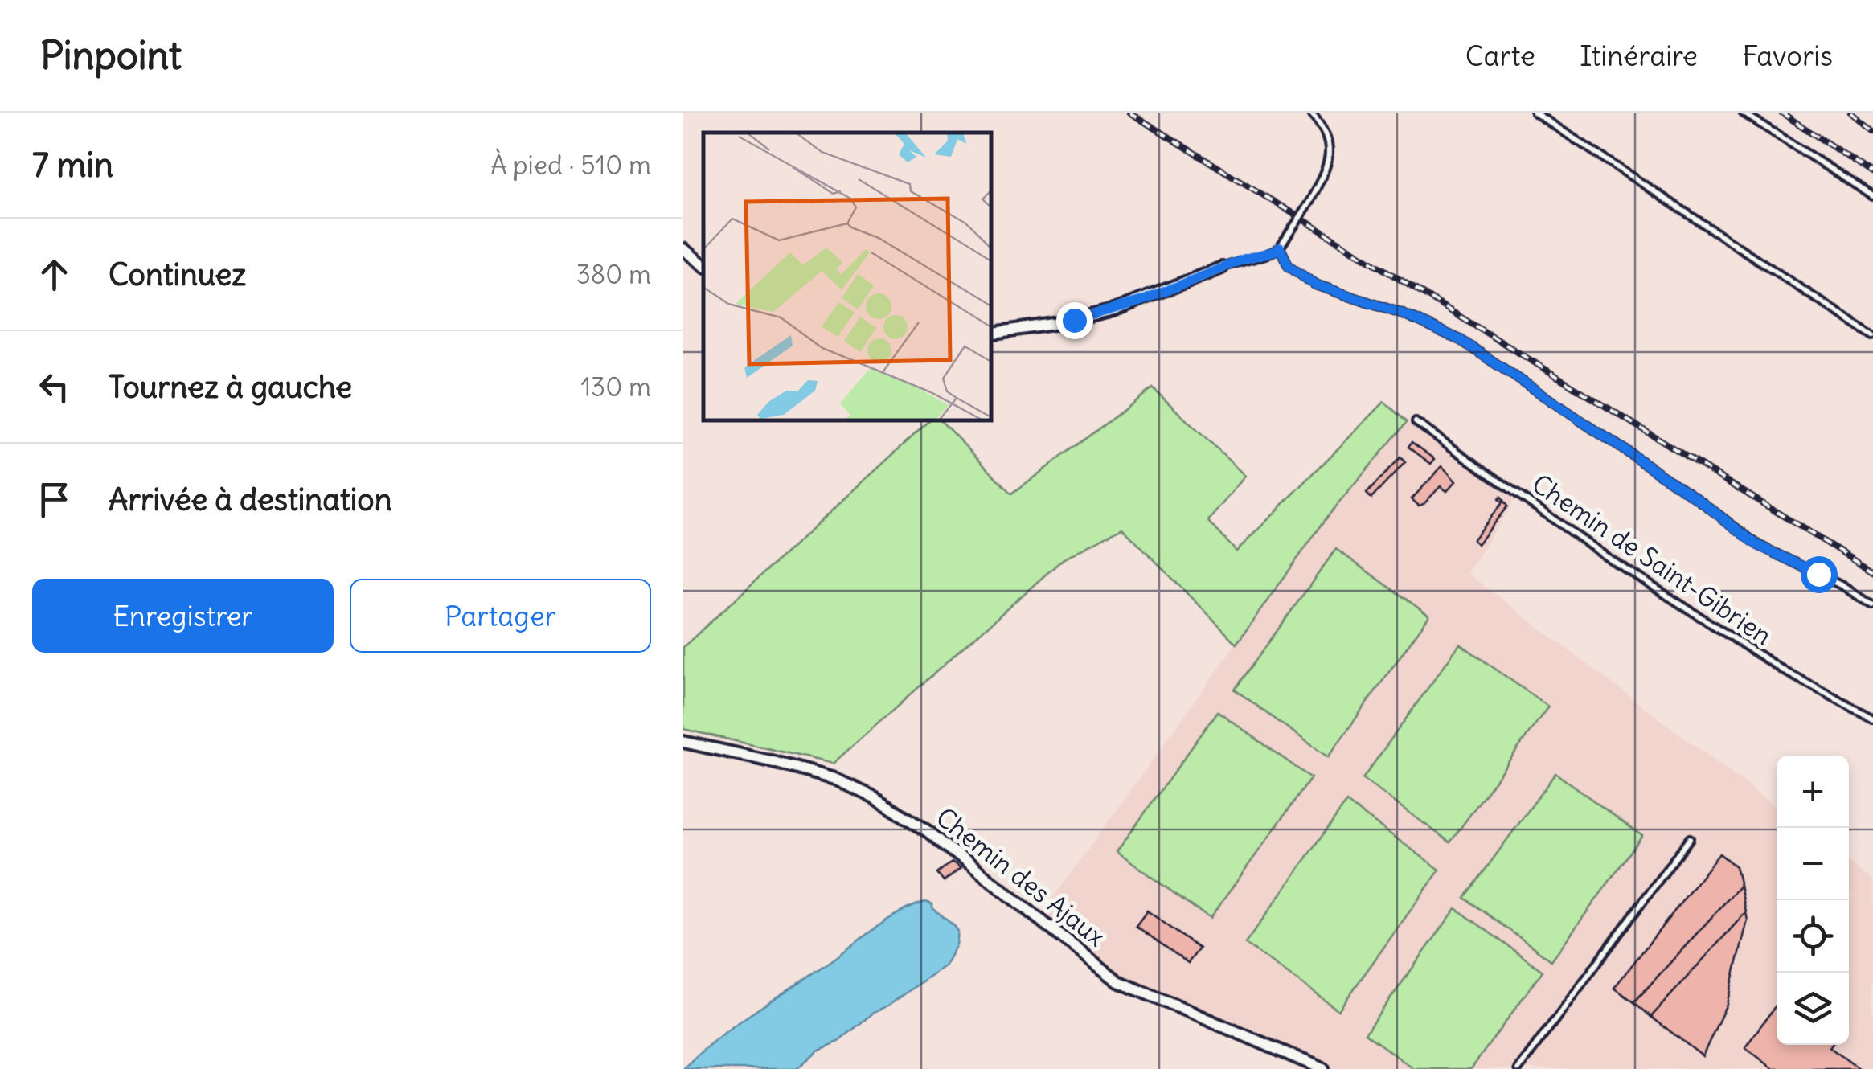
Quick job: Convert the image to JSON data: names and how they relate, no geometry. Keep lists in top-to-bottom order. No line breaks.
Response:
{"streets":{"street":["Chemin des Ajaux"],"lane":["Chemin de Saint-Gibrien"]},"page":{"header":"Pinpoint","nav":["Carte","Itinéraire","Favoris"],"heading":["7 min","À pied · 510 m"],"list":[["Continuez","380 m"],["Tournez à gauche","130 m"],"Arrivée à destination"],"buttons":["Enregistrer","Partager"],"map_buttons":["+","−"]}}
